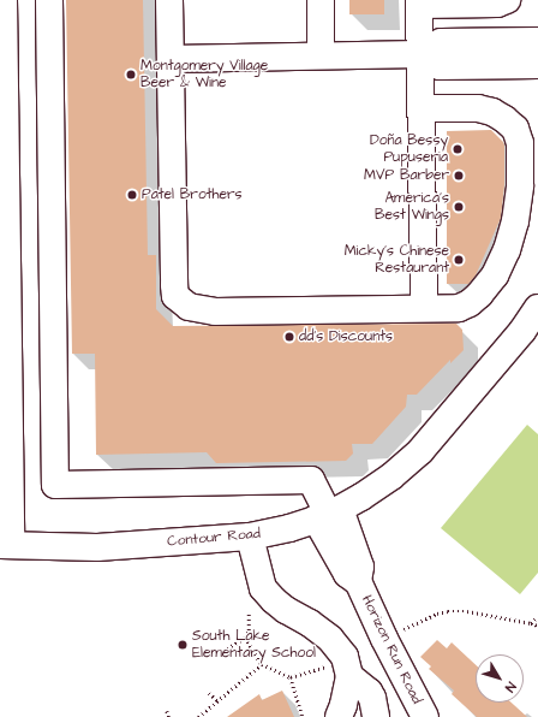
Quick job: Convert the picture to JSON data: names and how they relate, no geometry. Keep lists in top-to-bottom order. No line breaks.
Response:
{"streets":{"street":["Contour Road","Horizon Run Road"]},"crossings":[["Contour Road","Horizon Run Road"]],"places":["Montgomery Village Beer & Wine","Doña Bessy Pupuseria","MVP Barber","Patel Brothers","America's Best Wings","Micky's Chinese Restaurant","dd's Discounts","South Lake Elementary School"],"north":"bottom right"}
